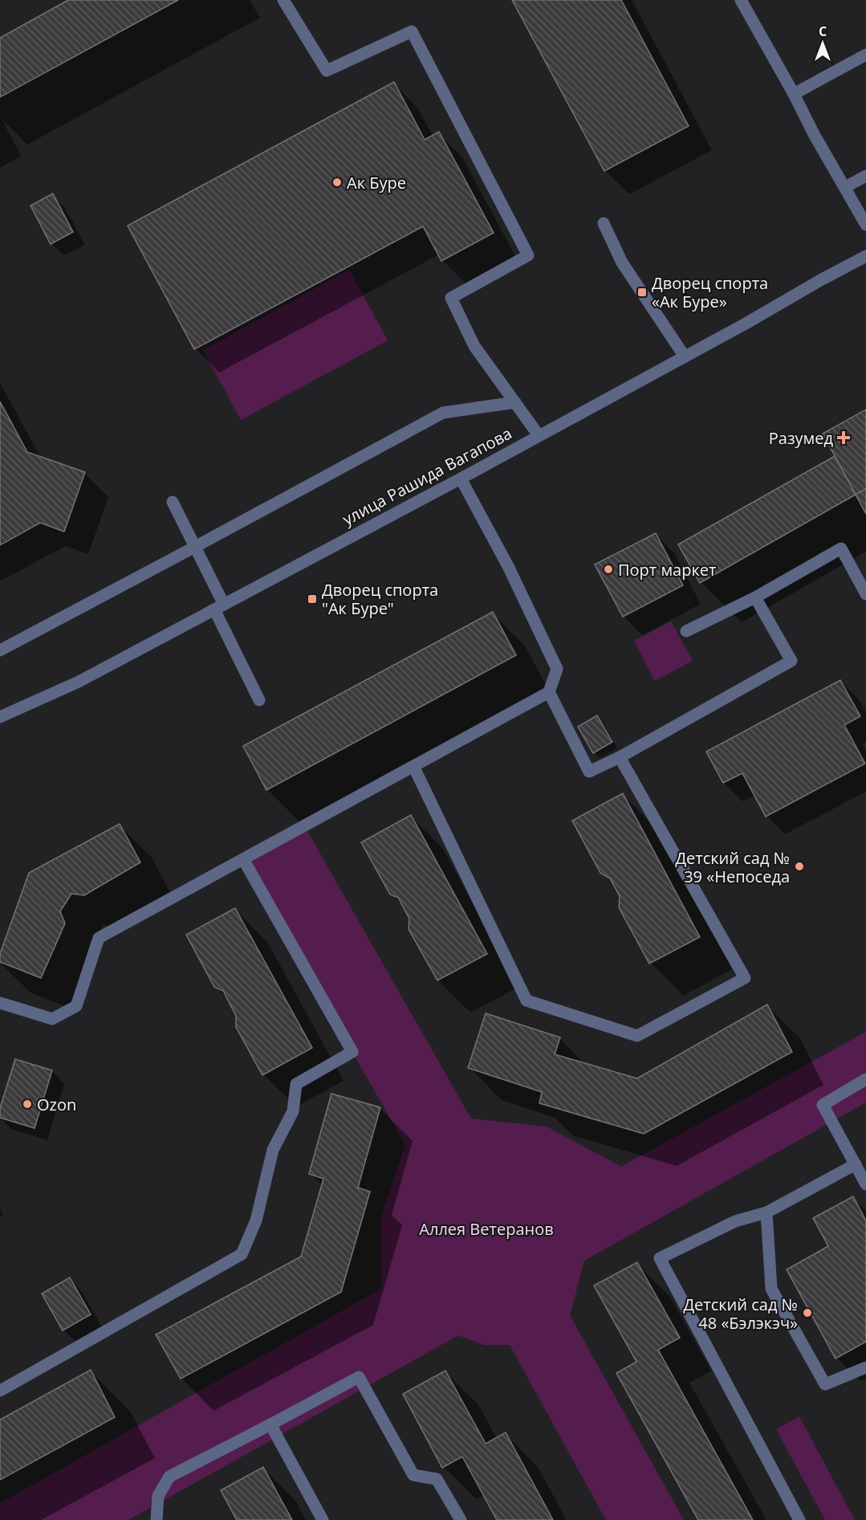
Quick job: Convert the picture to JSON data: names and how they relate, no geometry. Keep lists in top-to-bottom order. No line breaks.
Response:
{"streets":{"street":["улица Рашида Вагапова"]},"parks":["Аллея Ветеранов"],"places":{"other":["Ак Буре","Порт маркет","Детский сад № 39 «Непоседа","Ozon","Детский сад № 48 «Бэлэкэч»"],"transit":["Дворец спорта «Ак Буре»","Дворец спорта \"Ак Буре\""],"health":["Разумед"]},"north":"top"}
